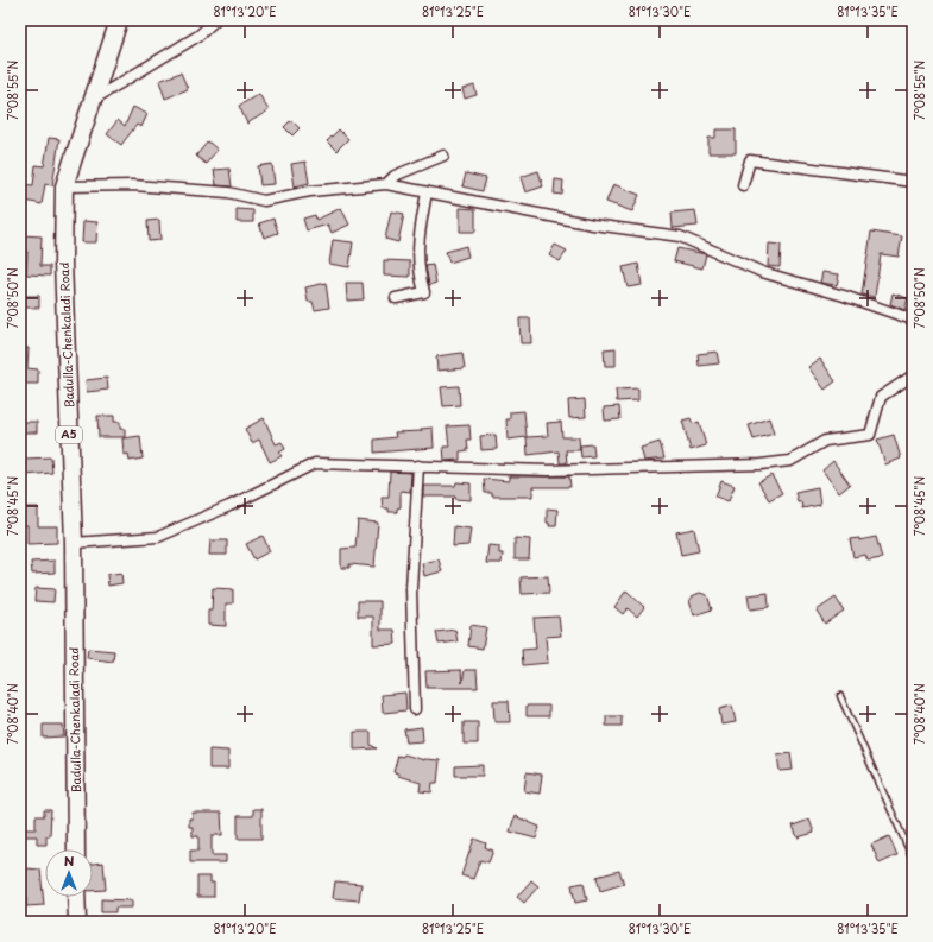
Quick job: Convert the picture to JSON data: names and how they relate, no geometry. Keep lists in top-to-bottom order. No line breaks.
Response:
{"streets":{"highway":["Badulla-Chenkaladi Road","A5"]},"north":"top","coordinates":["81°13'20\"E","81°13'25\"E","81°13'30\"E","81°13'35\"E","7°08'55\"N","7°08'50\"N","7°08'45\"N","7°08'40\"N"]}
